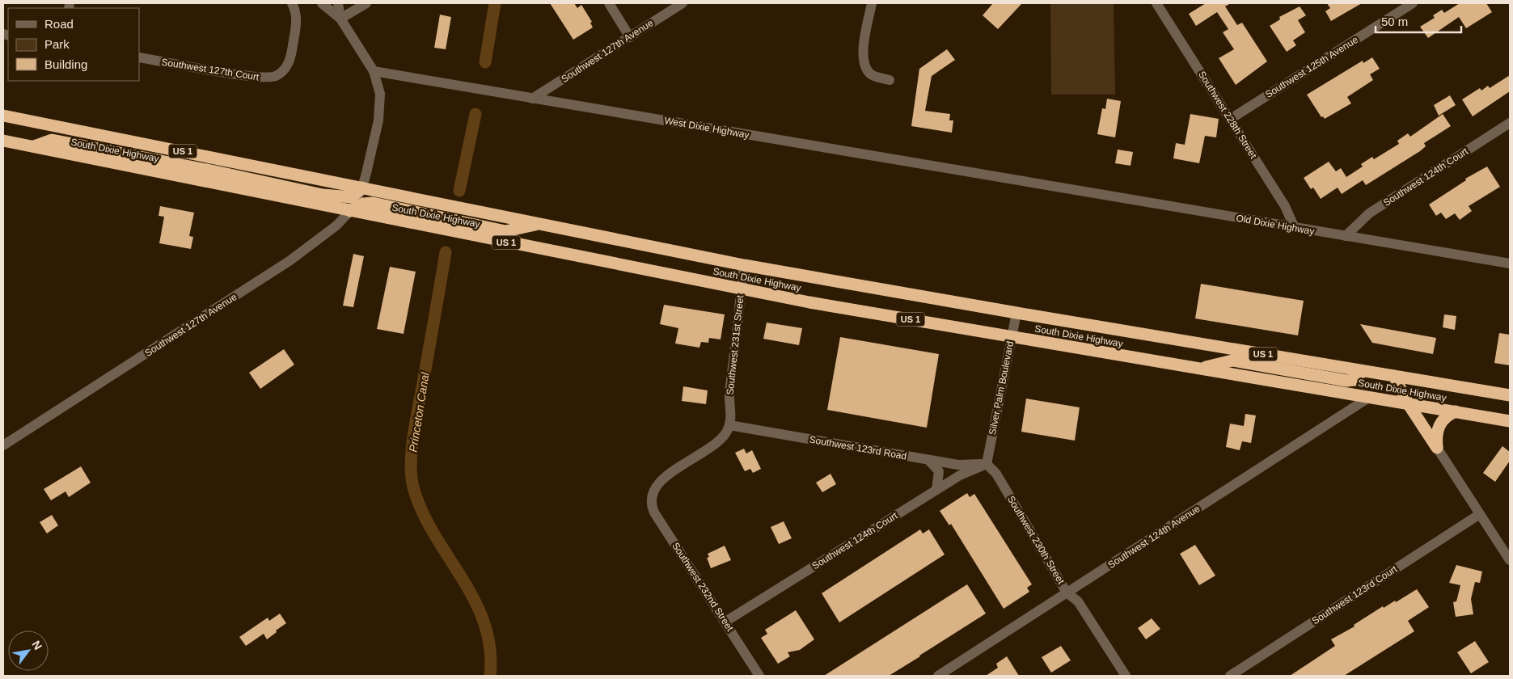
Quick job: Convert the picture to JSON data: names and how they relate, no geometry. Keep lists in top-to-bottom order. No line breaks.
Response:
{"streets":{"highway":["South Dixie Highway","US 1"],"street":["Southwest 127th Avenue","Southwest 125th Avenue","Southwest 127th Court","Southwest 228th Street","West Dixie Highway","Southwest 124th Court","Old Dixie Highway","Southwest 231st Street","Silver Palm Boulevard","Southwest 123rd Road","Southwest 124th Avenue","Southwest 230th Street","Southwest 232nd Street","Southwest 123rd Court"]},"crossings":[["Southwest 127th Avenue","West Dixie Highway"],["Southwest 127th Avenue","South Dixie Highway"],["Southwest 125th Avenue","Southwest 228th Street"],["Southwest 228th Street","Old Dixie Highway"],["West Dixie Highway","Old Dixie Highway"],["South Dixie Highway","Southwest 231st Street"],["South Dixie Highway","Silver Palm Boulevard"],["South Dixie Highway","Southwest 124th Avenue"],["Southwest 124th Court","Old Dixie Highway"],["Southwest 124th Court","Silver Palm Boulevard"],["Southwest 124th Court","Southwest 123rd Road"],["Southwest 124th Court","Southwest 230th Street"],["Southwest 124th Court","Southwest 232nd Street"],["Southwest 231st Street","Southwest 123rd Road"],["Southwest 231st Street","Southwest 232nd Street"],["Silver Palm Boulevard","Southwest 123rd Road"],["Silver Palm Boulevard","Southwest 230th Street"],["Southwest 123rd Road","Southwest 230th Street"],["Southwest 123rd Road","Southwest 232nd Street"],["Southwest 124th Avenue","Southwest 230th Street"]],"water":["Princeton Canal"],"legend":["Road","Park","Building"],"scale_bar":"50 m","north":"top right"}
